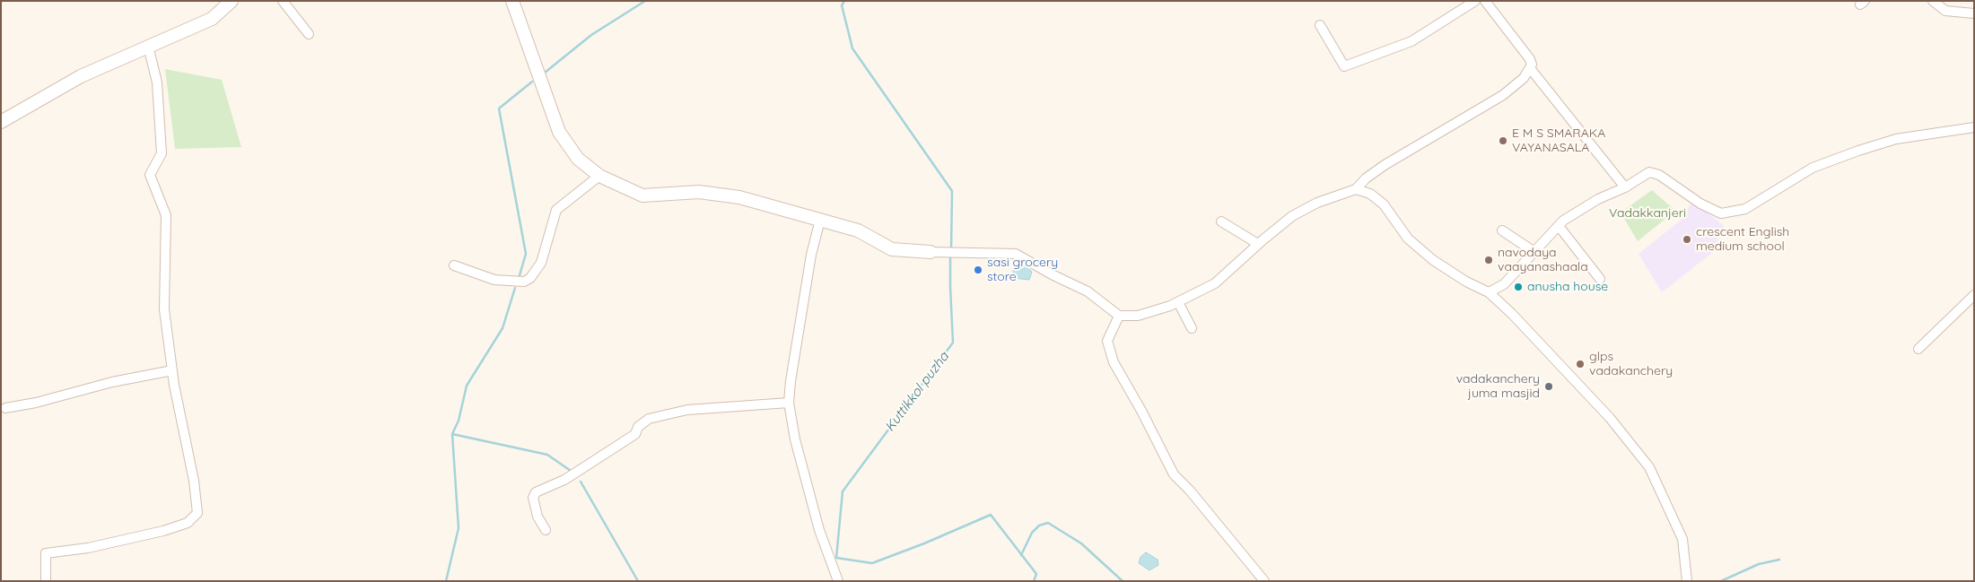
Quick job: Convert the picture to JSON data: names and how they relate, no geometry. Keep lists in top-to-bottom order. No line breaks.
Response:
{"water":["Kuttikkol puzha"],"parks":["Vadakkanjeri"],"places":["E M S SMARAKA VAYANASALA","crescent English medium school","navodaya vaayanashaala","sasi grocery store","anusha house","glps vadakanchery","vadakanchery juma masjid"]}
